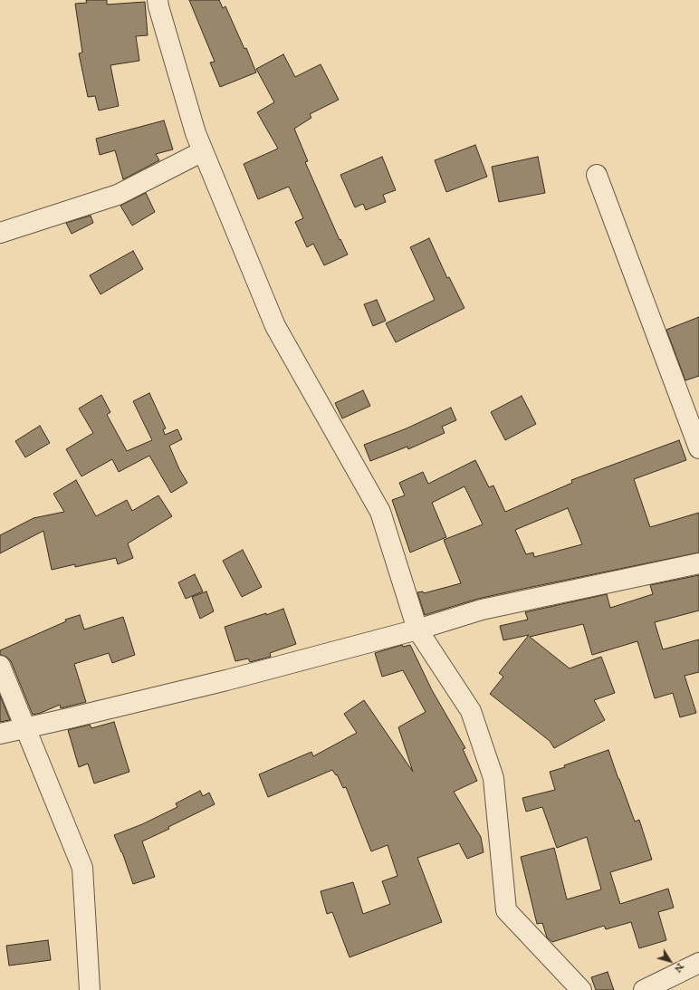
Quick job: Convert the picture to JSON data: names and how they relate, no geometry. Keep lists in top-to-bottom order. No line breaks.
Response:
{"north":"bottom right"}
